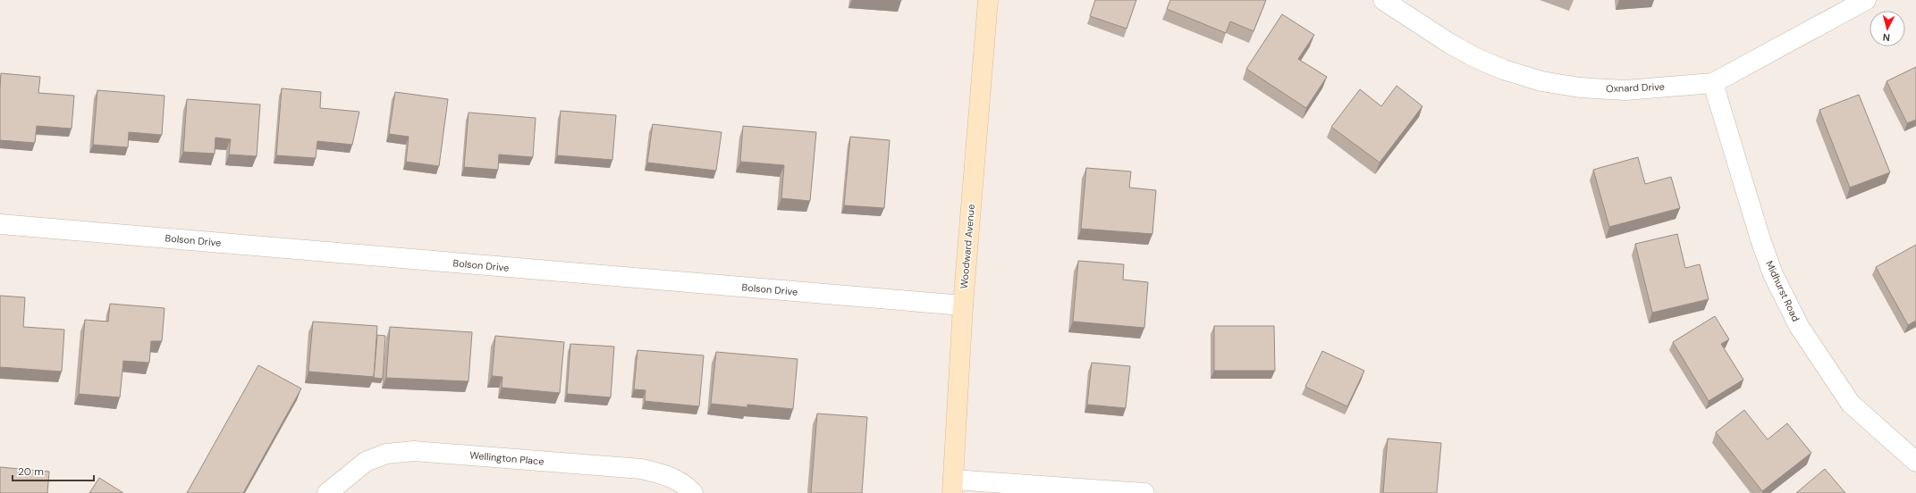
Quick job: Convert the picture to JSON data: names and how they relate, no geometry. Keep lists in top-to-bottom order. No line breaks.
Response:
{"streets":{"main road":["Woodward Avenue"],"street":["Oxnard Drive","Bolson Drive","Midhurst Road","Wellington Place"]},"crossings":[["Oxnard Drive","Midhurst Road"],["Bolson Drive","Woodward Avenue"]],"scale_bar":"20 m","north":"bottom"}
